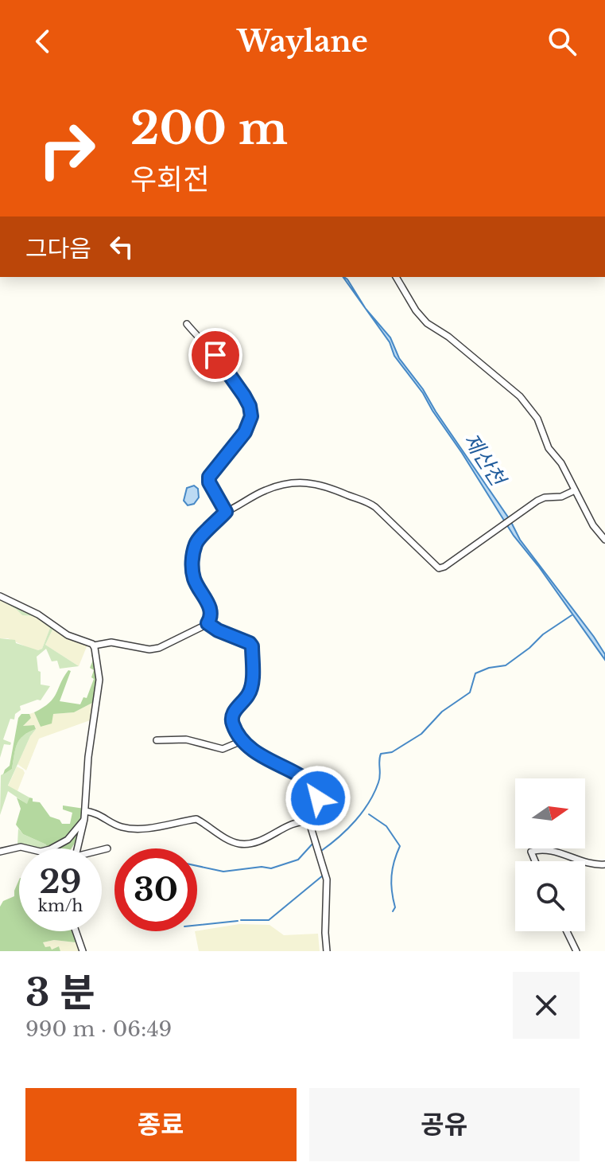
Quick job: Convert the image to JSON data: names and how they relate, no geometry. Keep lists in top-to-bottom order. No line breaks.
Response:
{"water":["제산천"],"north":"right","page":{"header":"Waylane","turn":["200 m","우회전"],"then":"그다음","speed":"29 km/h","limit":"30","heading":["3 분","990 m · 06:49"],"buttons":["종료","공유"]}}
